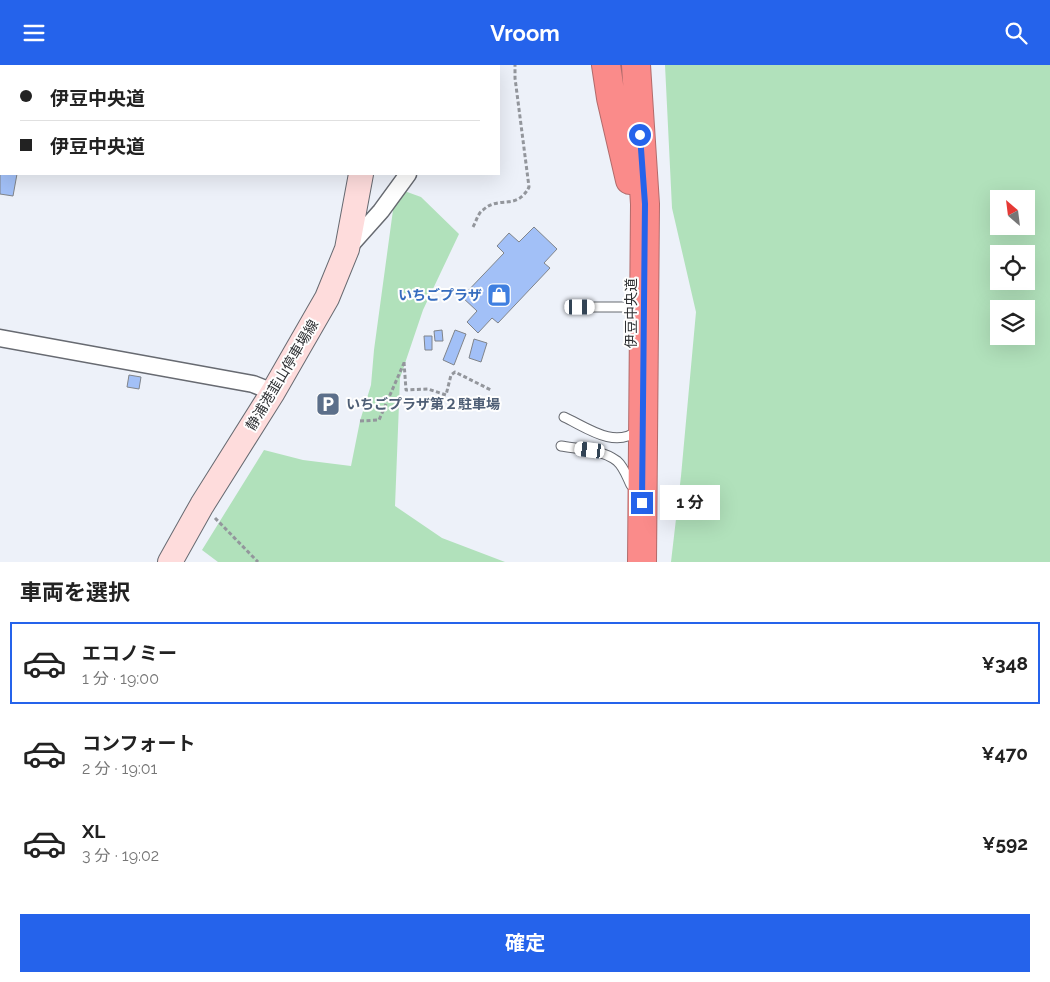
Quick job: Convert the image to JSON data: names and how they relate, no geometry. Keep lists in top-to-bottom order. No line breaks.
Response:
{"streets":{"highway":["伊豆中央道"],"main road":["静浦港韮山停車場線"]},"places":{"shop":["いちごプラザ"],"parking":["いちごプラザ第２駐車場"]},"north":"top left","page":{"header":"Vroom","banner":["伊豆中央道","伊豆中央道"],"bubble":"1 分","heading":"車両を選択","list":[{"name":"エコノミー","note":"1 分 · 19:00","value":"¥348"},{"name":"コンフォート","note":"2 分 · 19:01","value":"¥470"},{"name":"XL","note":"3 分 · 19:02","value":"¥592"}],"buttons":"確定"}}
